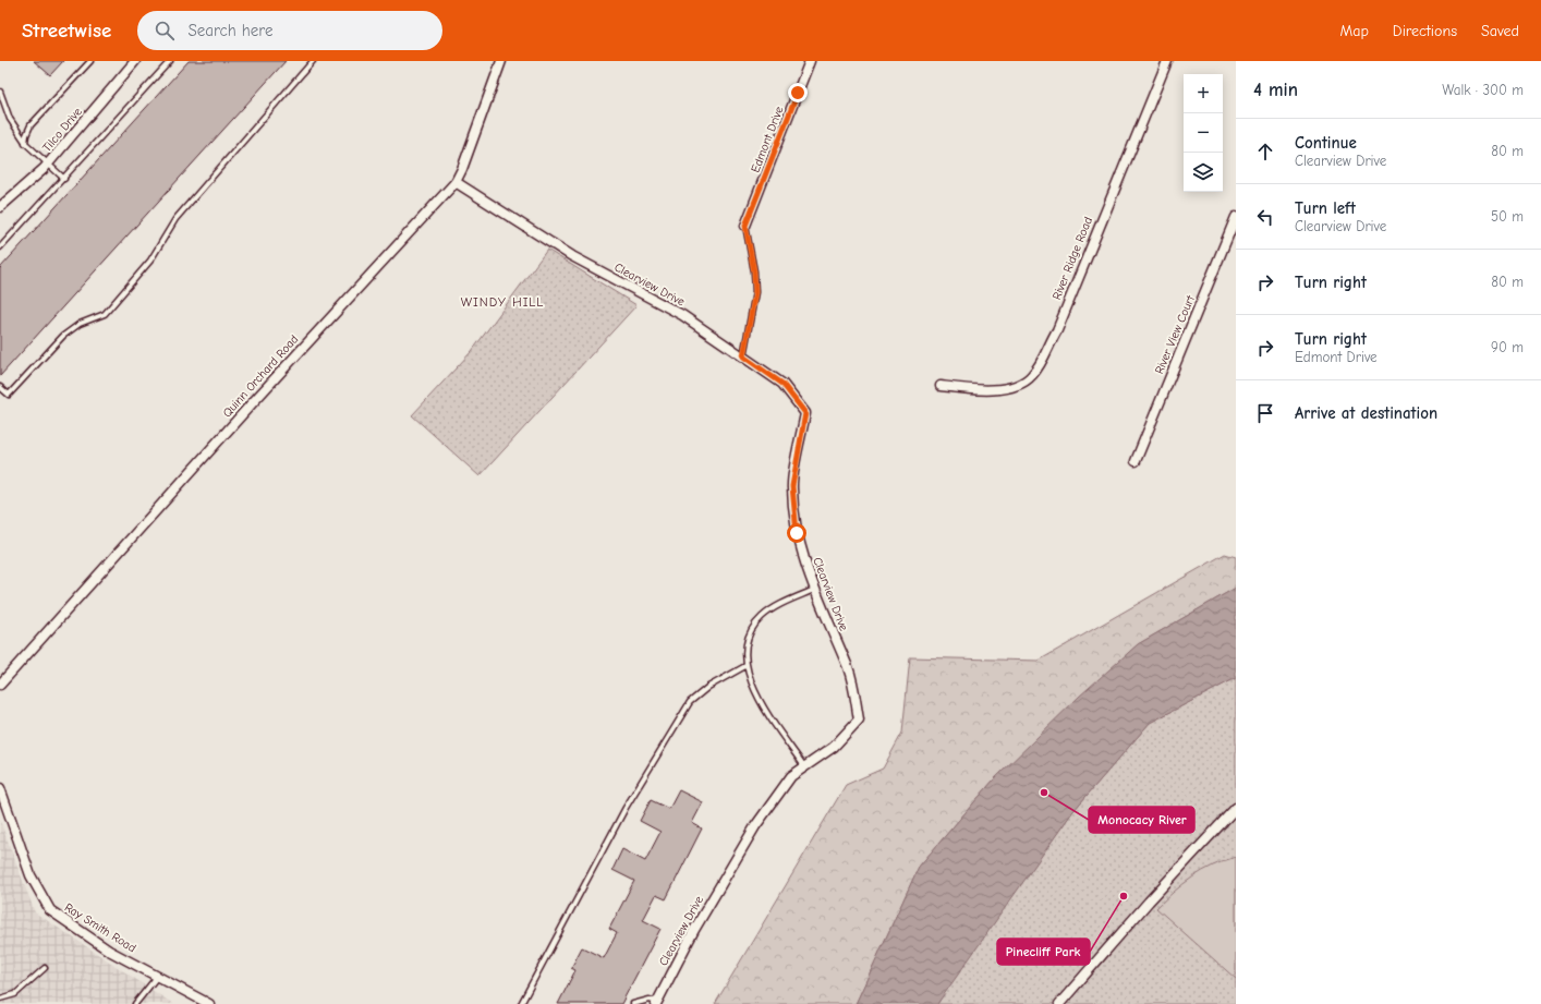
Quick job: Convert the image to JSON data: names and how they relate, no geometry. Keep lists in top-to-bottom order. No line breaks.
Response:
{"streets":{"street":["Tilco Drive","Edmont Drive","River Ridge Road","Clearview Drive","River View Court","Quinn Orchard Road","Ray Smith Road"]},"crossings":[["Clearview Drive","Quinn Orchard Road"]],"districts":["WINDY HILL"],"places":["Monocacy River","Pinecliff Park"],"page":{"header":"Streetwise","search":"Search here","nav":["Map","Directions","Saved"],"heading":["4 min","Walk · 300 m"],"map_buttons":["+","−"],"list":[["Continue","Clearview Drive","80 m"],["Turn left","Clearview Drive","50 m"],["Turn right","80 m"],["Turn right","Edmont Drive","90 m"],"Arrive at destination"]}}
